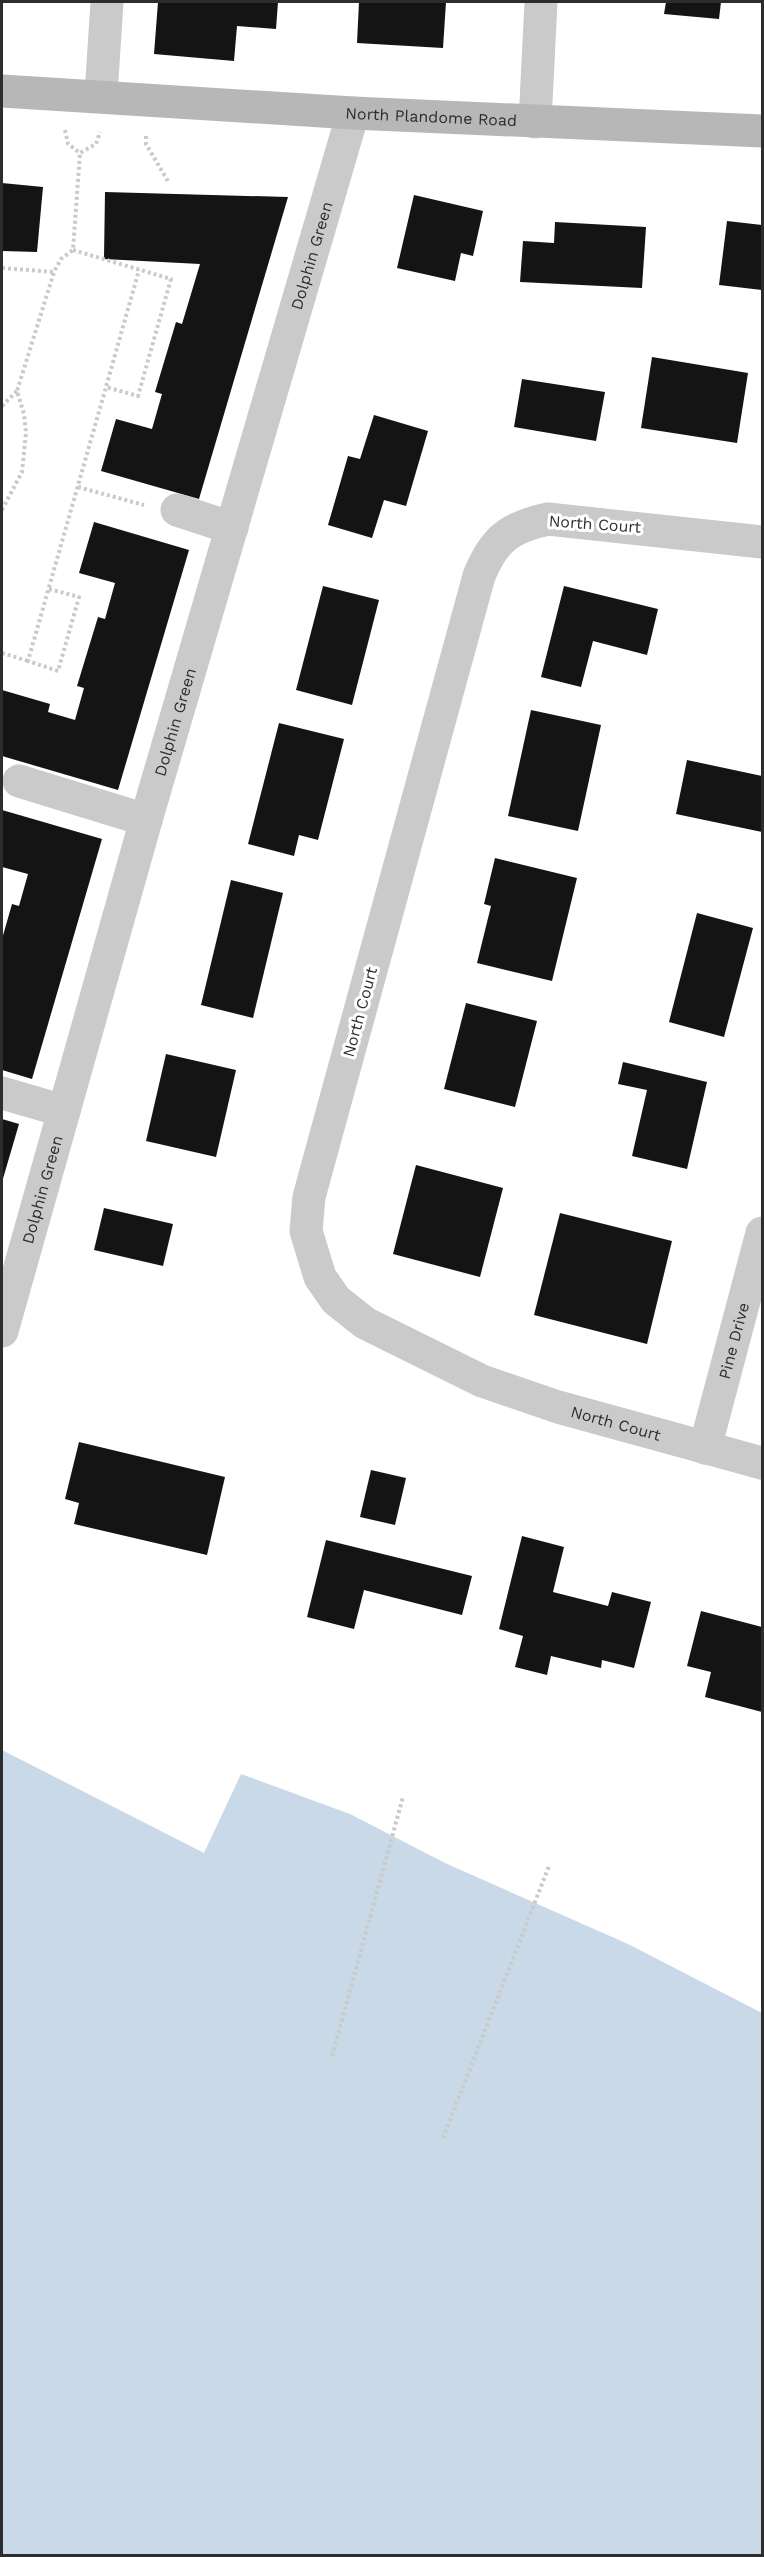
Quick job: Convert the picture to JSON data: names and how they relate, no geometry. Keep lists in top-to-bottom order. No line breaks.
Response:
{"streets":{"main road":["North Plandome Road"],"street":["Dolphin Green","North Court","Pine Drive"]},"crossings":[["North Plandome Road","Dolphin Green"],["North Court","Pine Drive"]]}
